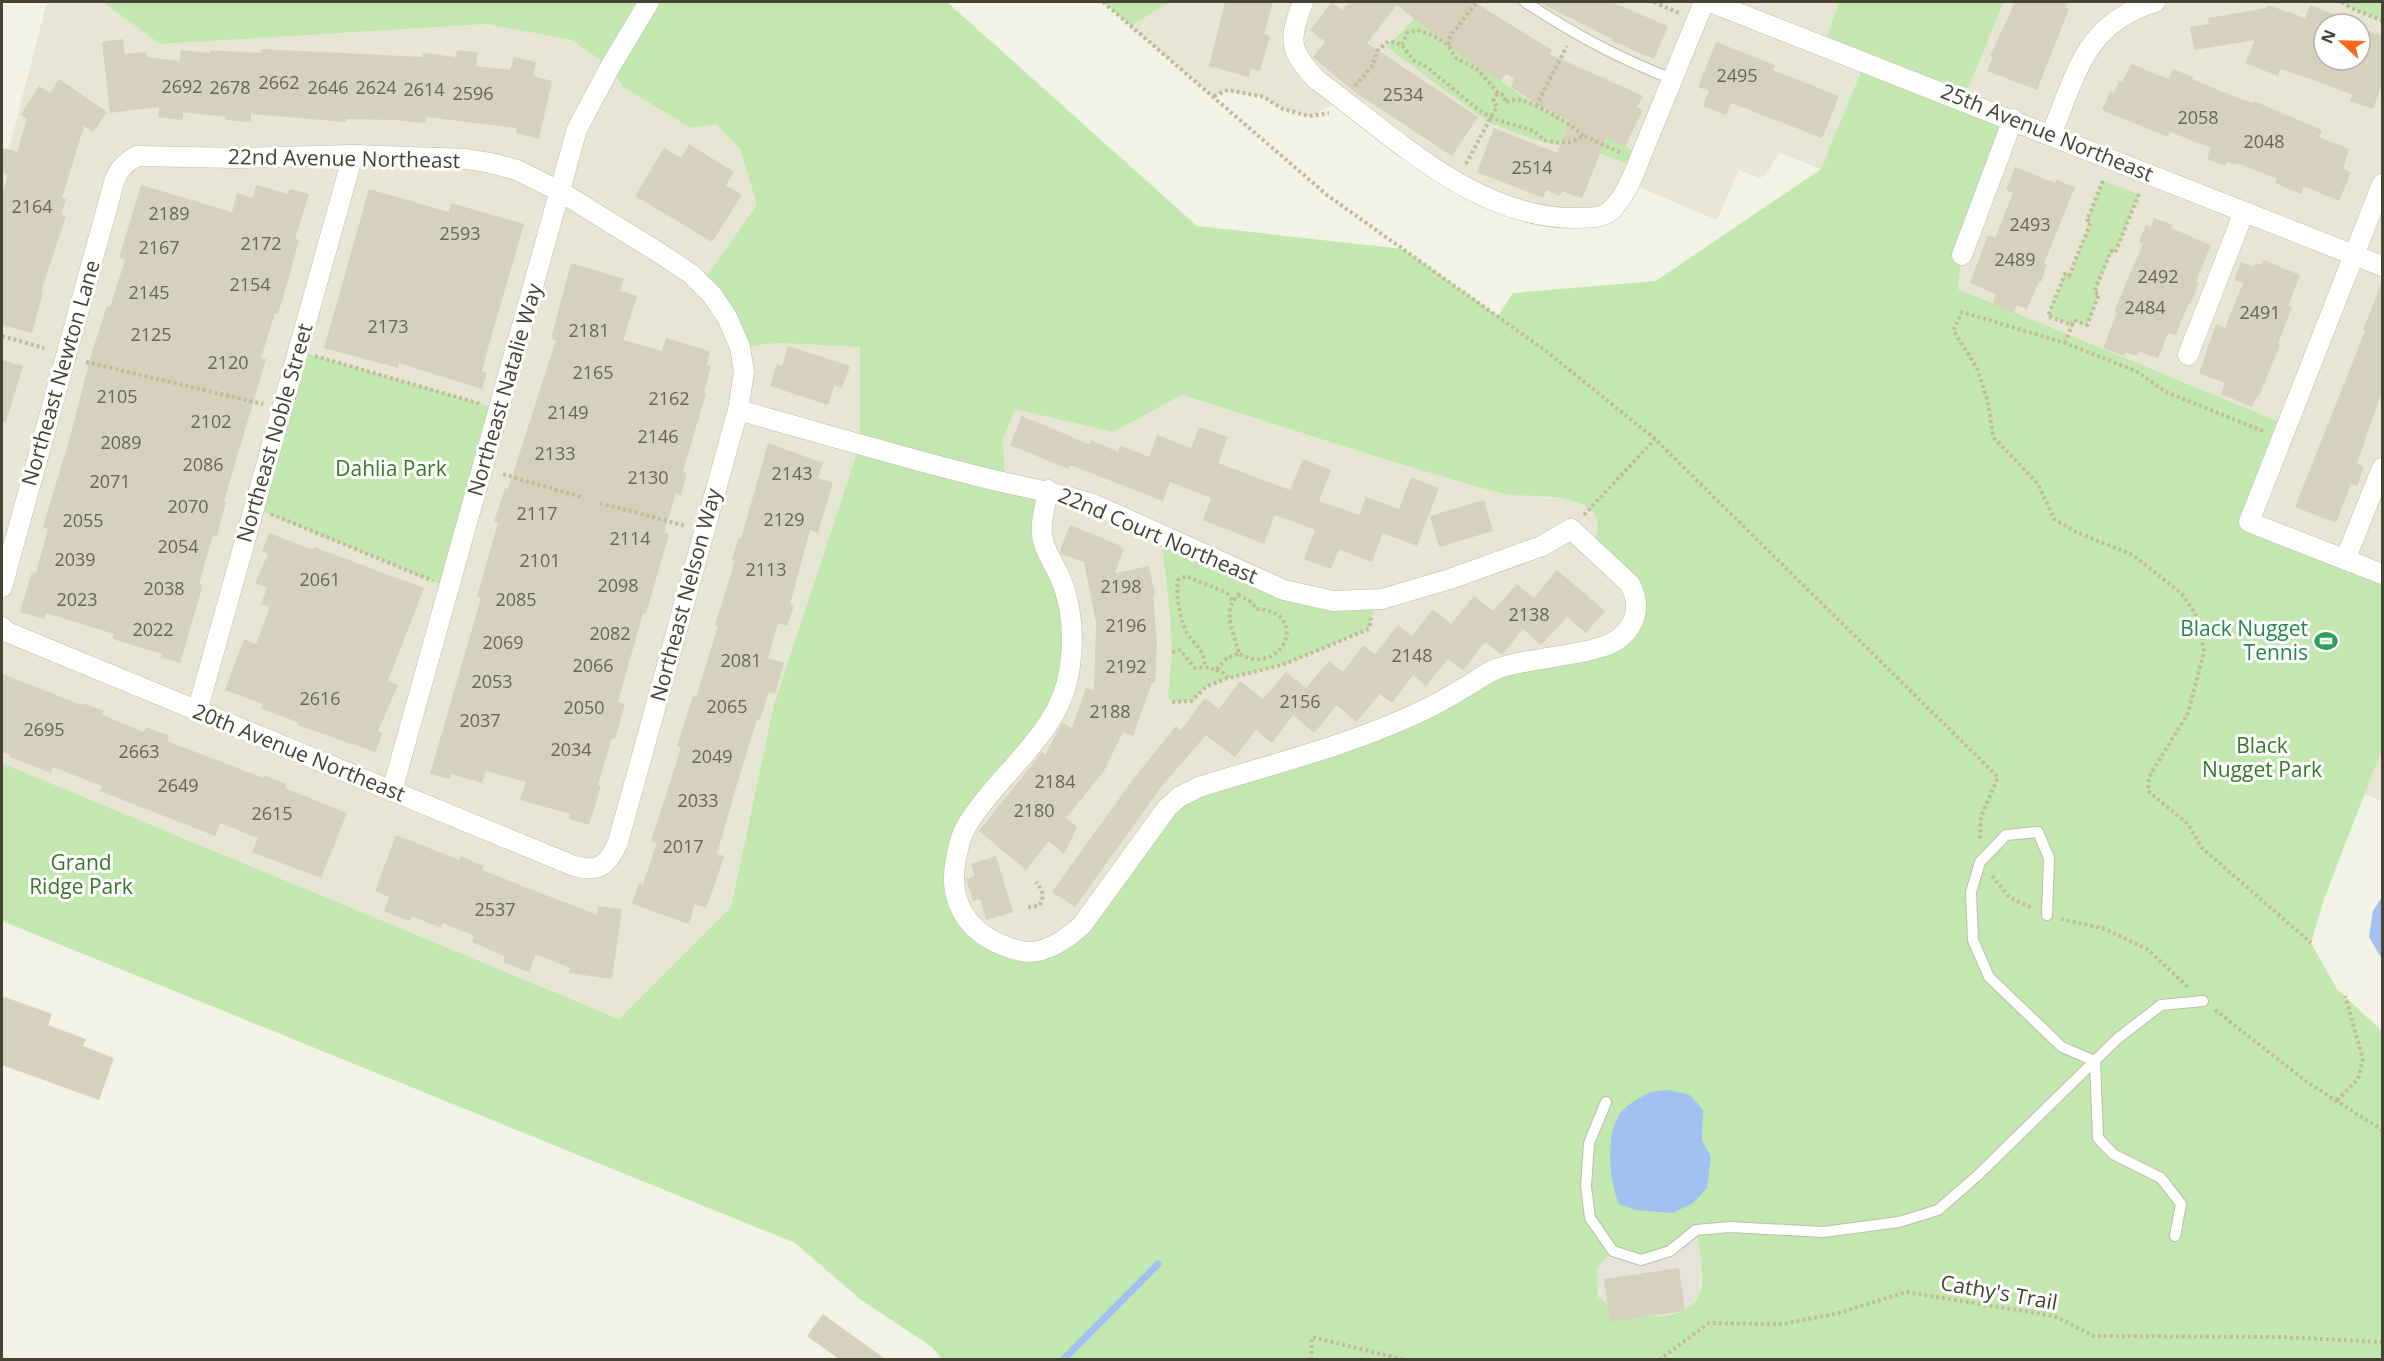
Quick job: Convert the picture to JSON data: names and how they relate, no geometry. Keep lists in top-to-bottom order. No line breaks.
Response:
{"streets":{"street":["25th Avenue Northeast","22nd Avenue Northeast","Northeast Newton Lane","Northeast Natalie Way","Northeast Noble Street","22nd Court Northeast","Northeast Nelson Way","20th Avenue Northeast"],"path":["Cathy's Trail"]},"crossings":[["22nd Avenue Northeast","Northeast Newton Lane"],["22nd Avenue Northeast","Northeast Natalie Way"],["22nd Avenue Northeast","Northeast Noble Street"],["22nd Avenue Northeast","Northeast Nelson Way"],["Northeast Natalie Way","20th Avenue Northeast"],["Northeast Noble Street","20th Avenue Northeast"],["22nd Court Northeast","Northeast Nelson Way"],["Northeast Nelson Way","20th Avenue Northeast"]],"parks":["Dahlia Park","Black Nugget Park","Grand Ridge Park"],"places":{"sports":["Black Nugget Tennis"]},"house_numbers":["2495","2662","2692","2678","2646","2624","2614","2596","2534","2058","2048","2514","2164","2189","2493","2593","2172","2167","2489","2492","2154","2145","2484","2491","2173","2181","2125","2120","2165","2105","2162","2149","2102","2146","2089","2133","2086","2143","2130","2071","2070","2117","2129","2055","2114","2054","2039","2101","2113","2061","2098","2198","2038","2023","2085","2138","2196","2022","2082","2069","2148","2081","2066","2192","2053","2616","2156","2065","2050","2188","2037","2695","2034","2663","2049","2184","2649","2033","2180","2615","2017","2537"],"north":"left"}
